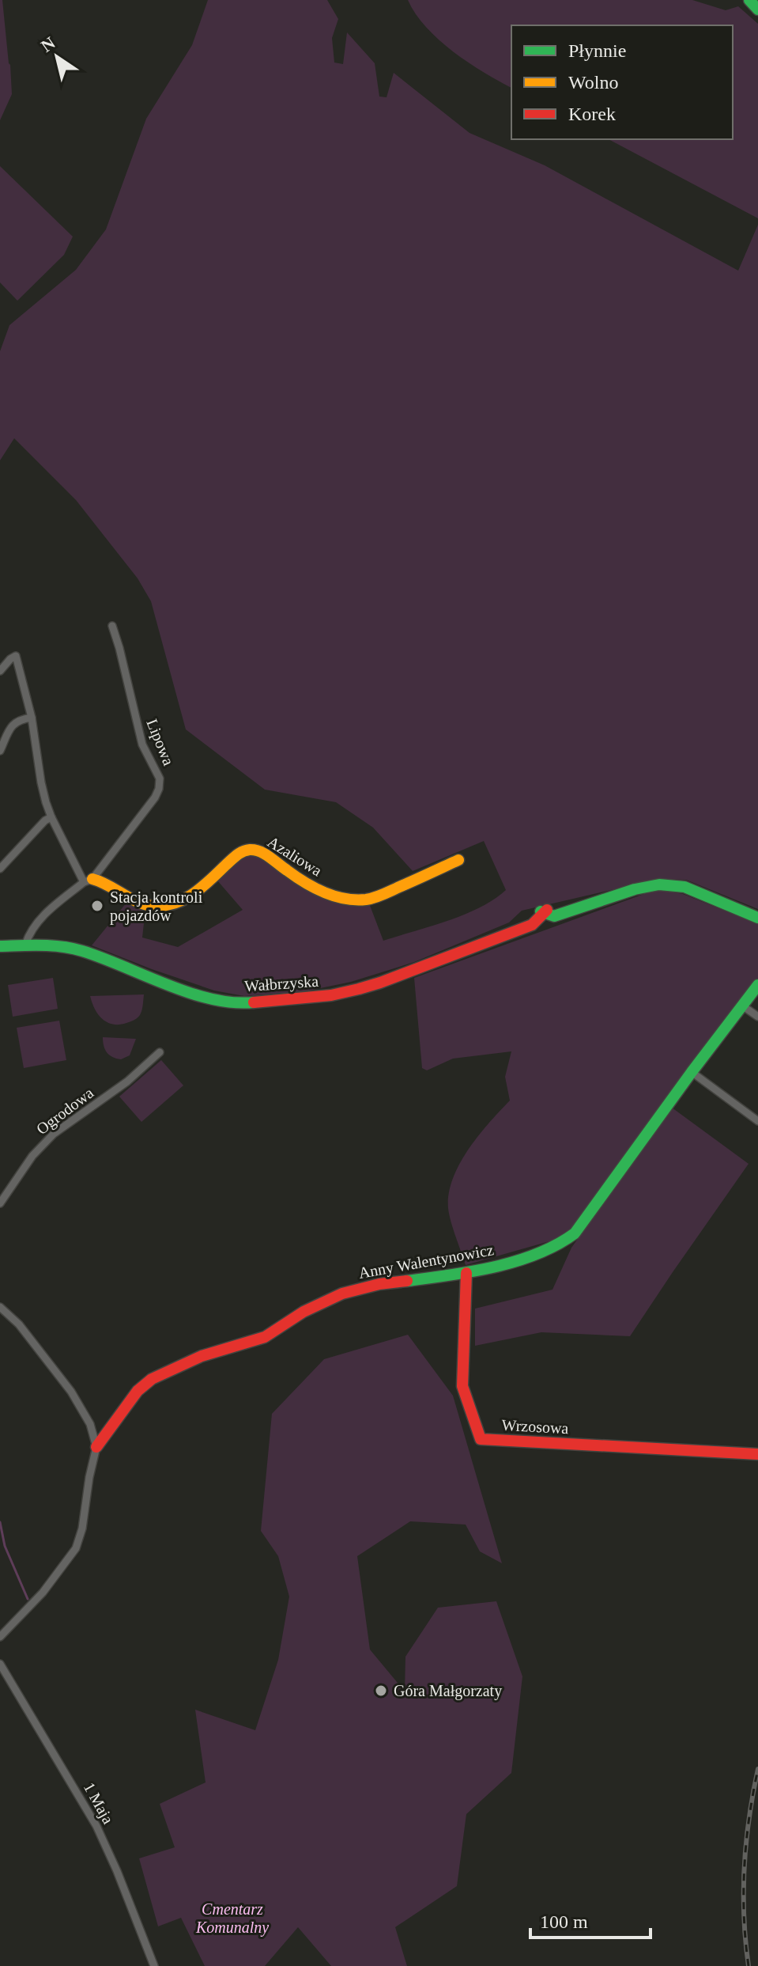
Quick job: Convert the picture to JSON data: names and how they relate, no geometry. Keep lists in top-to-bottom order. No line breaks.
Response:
{"streets":{"street":["Lipowa","Azaliowa","Wałbrzyska","Ogrodowa","Anny Walentynowicz","Wrzosowa","1 Maja"]},"crossings":[["Lipowa","Azaliowa"],["Lipowa","Wałbrzyska"],["Anny Walentynowicz","Wrzosowa"]],"parks":["Cmentarz Komunalny"],"places":["Stacja kontroli pojazdów","Góra Małgorzaty"],"legend":["Płynnie","Wolno","Korek"],"scale_bar":"100 m","north":"top left"}
